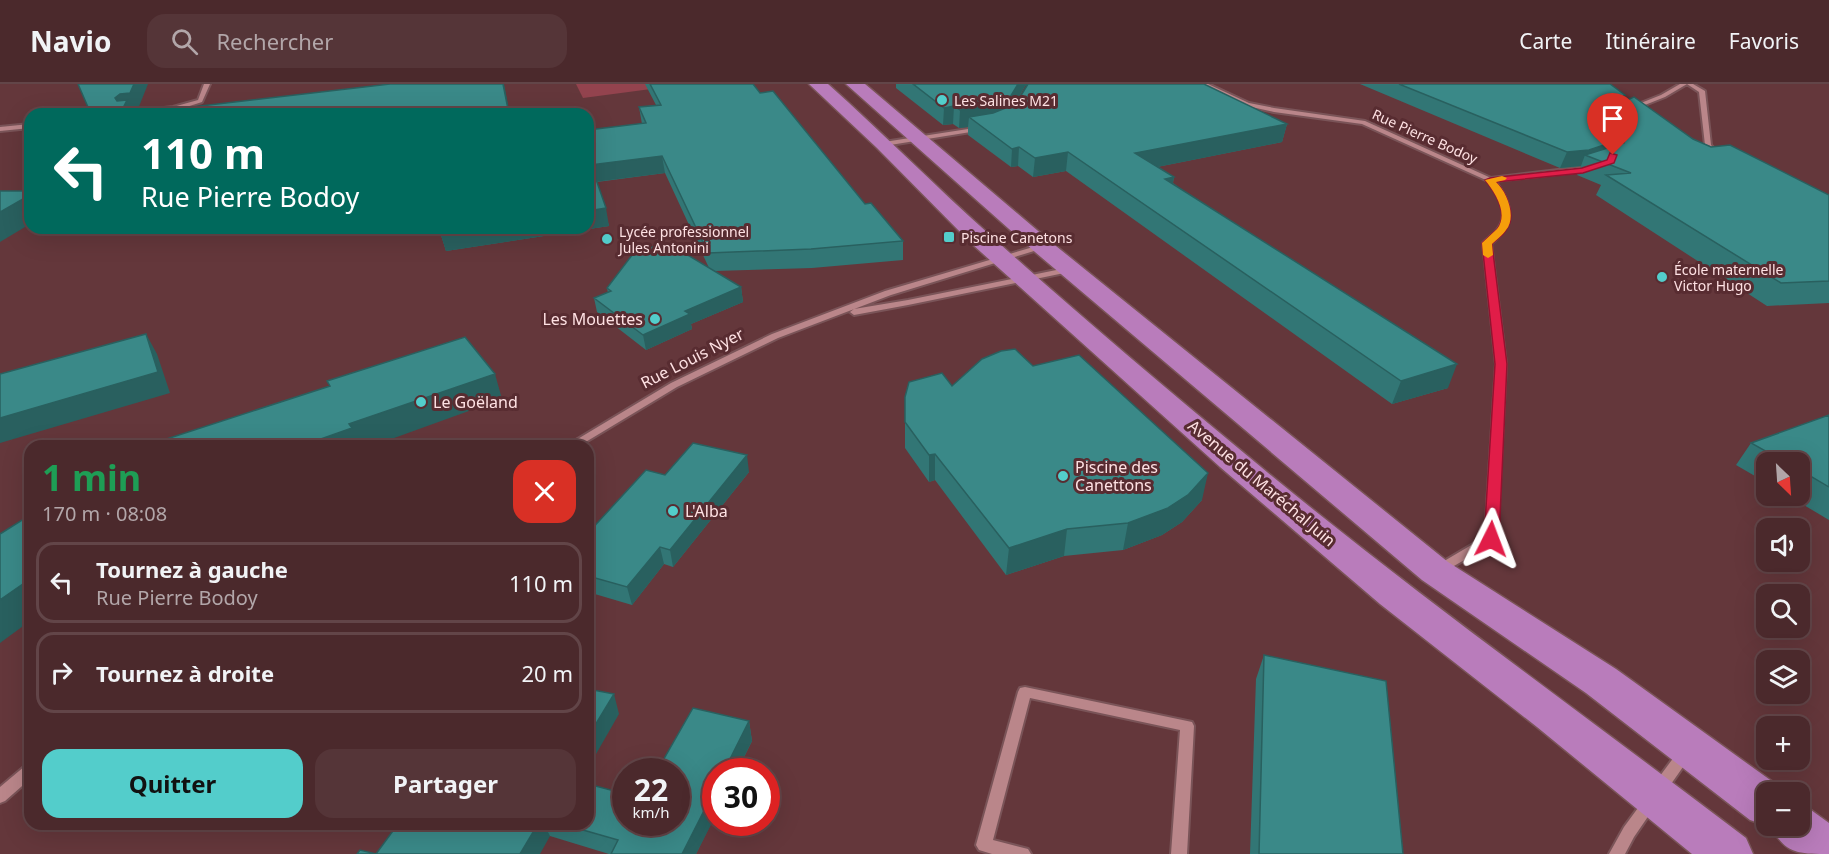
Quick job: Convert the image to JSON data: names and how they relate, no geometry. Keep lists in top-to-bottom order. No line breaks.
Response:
{"streets":{"main road":["Avenue du Maréchal Juin"],"street":["Rue Pierre Bodoy","Rue Louis Nyer"]},"crossings":[["Rue Pierre Bodoy","Avenue du Maréchal Juin"],["Rue Louis Nyer","Avenue du Maréchal Juin"]],"places":{"other":["Les Salines M21","Lycée professionnel Jules Antonini","École maternelle Victor Hugo","Les Mouettes","Le Goëland","Piscine des Canettons","L'Alba"],"transit":["Piscine Canetons"]},"north":"bottom right","page":{"header":"Navio","search":"Rechercher","nav":["Carte","Itinéraire","Favoris"],"turn":["110 m","Rue Pierre Bodoy"],"heading":["1 min","170 m · 08:08"],"map_buttons":["+","−"],"list":[{"name":"Tournez à gauche","note":"Rue Pierre Bodoy","value":"110 m"},{"name":"Tournez à droite","value":"20 m"}],"buttons":["Quitter","Partager"],"speed":"22 km/h","limit":"30"}}
